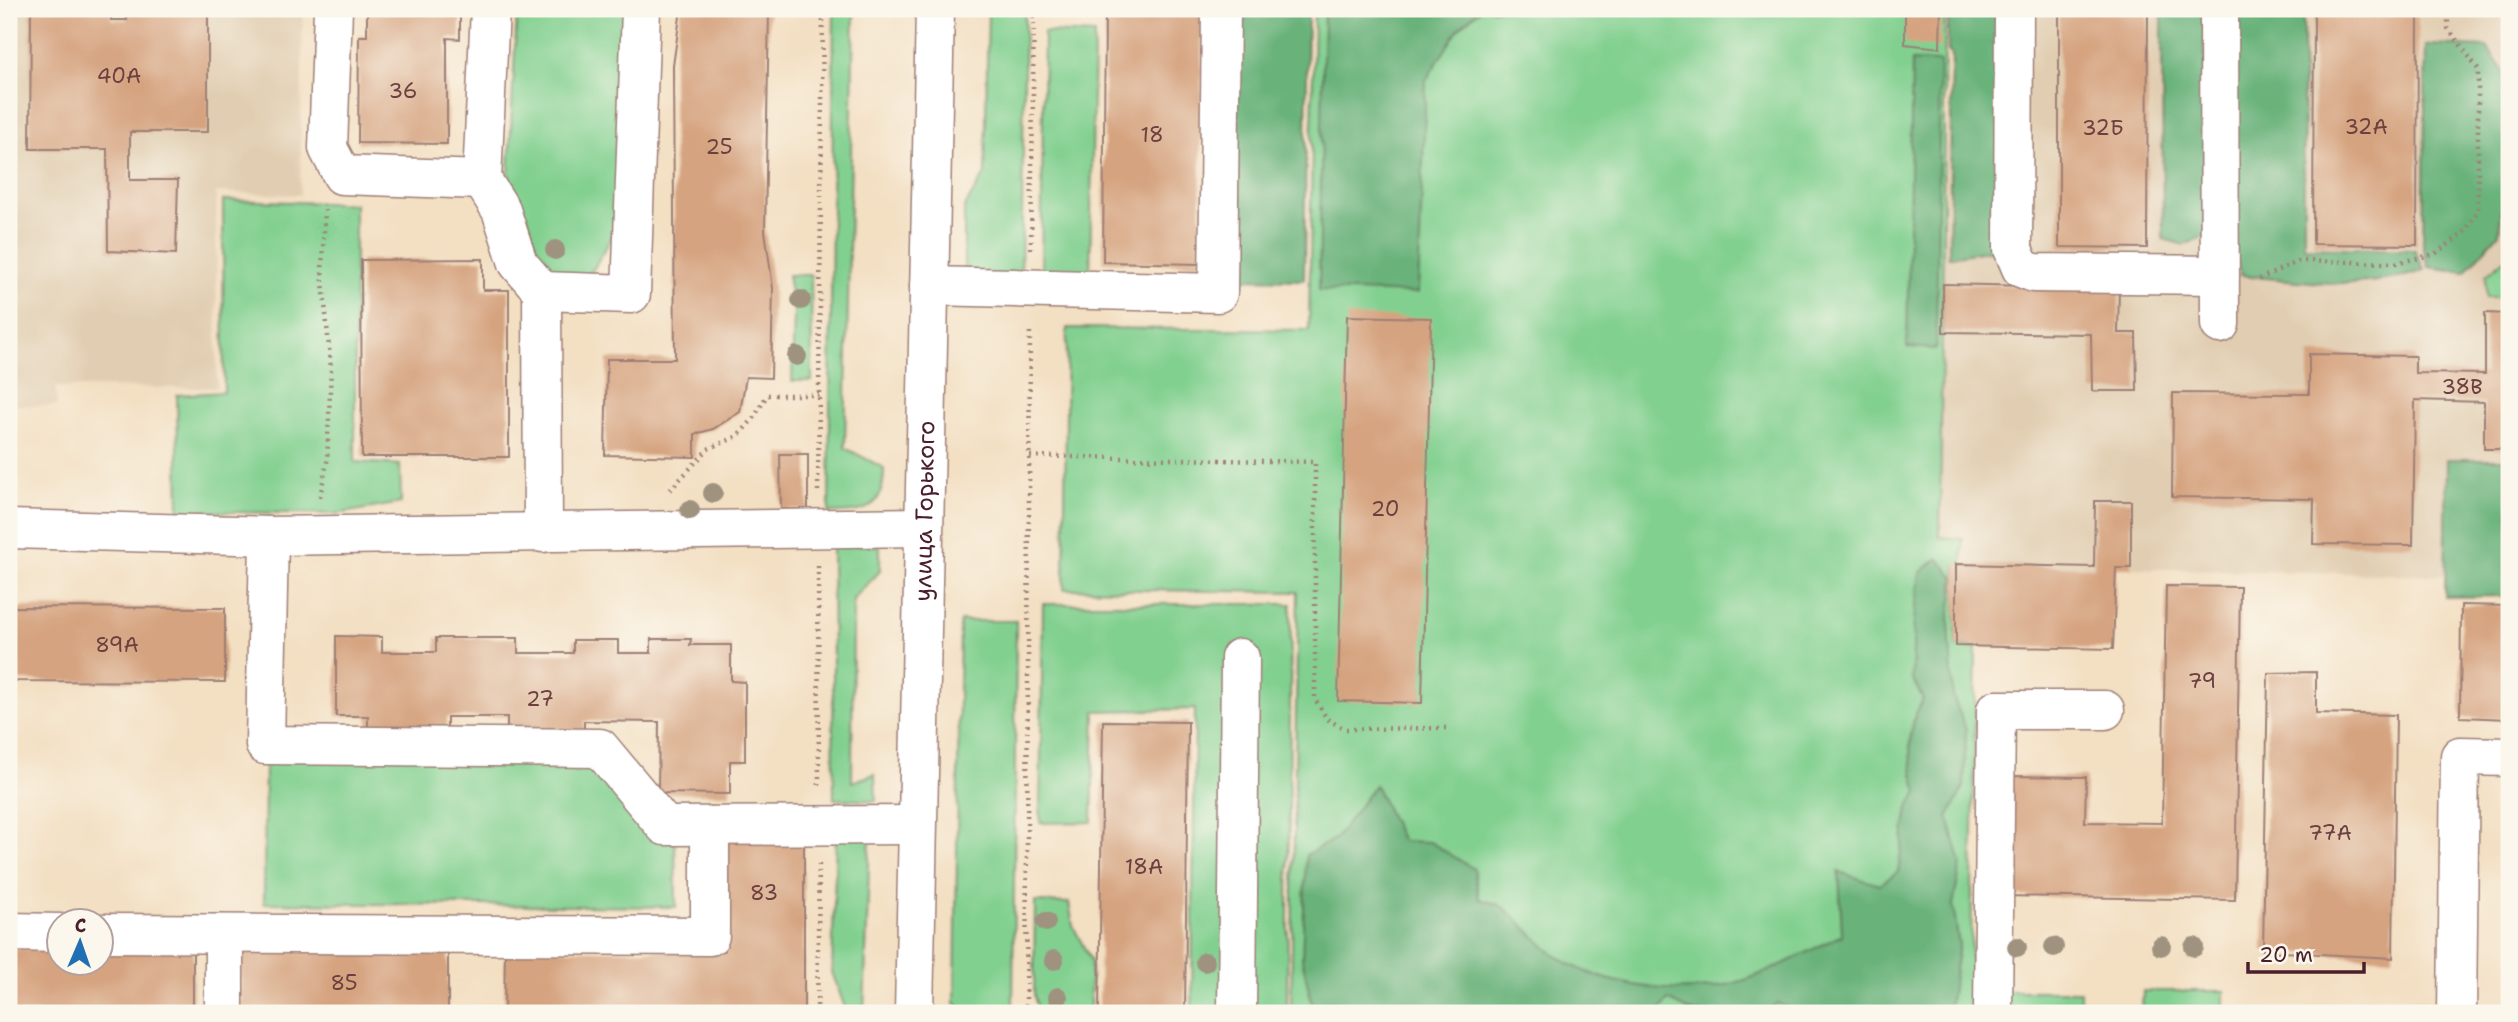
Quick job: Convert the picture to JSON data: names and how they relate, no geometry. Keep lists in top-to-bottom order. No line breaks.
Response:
{"streets":{"street":["улица Горького"]},"house_numbers":["40А","36","32А","32Б","18","25","38В","20","89А","79","27","77А","18А","83","85"],"scale_bar":"20 m","north":"top"}
